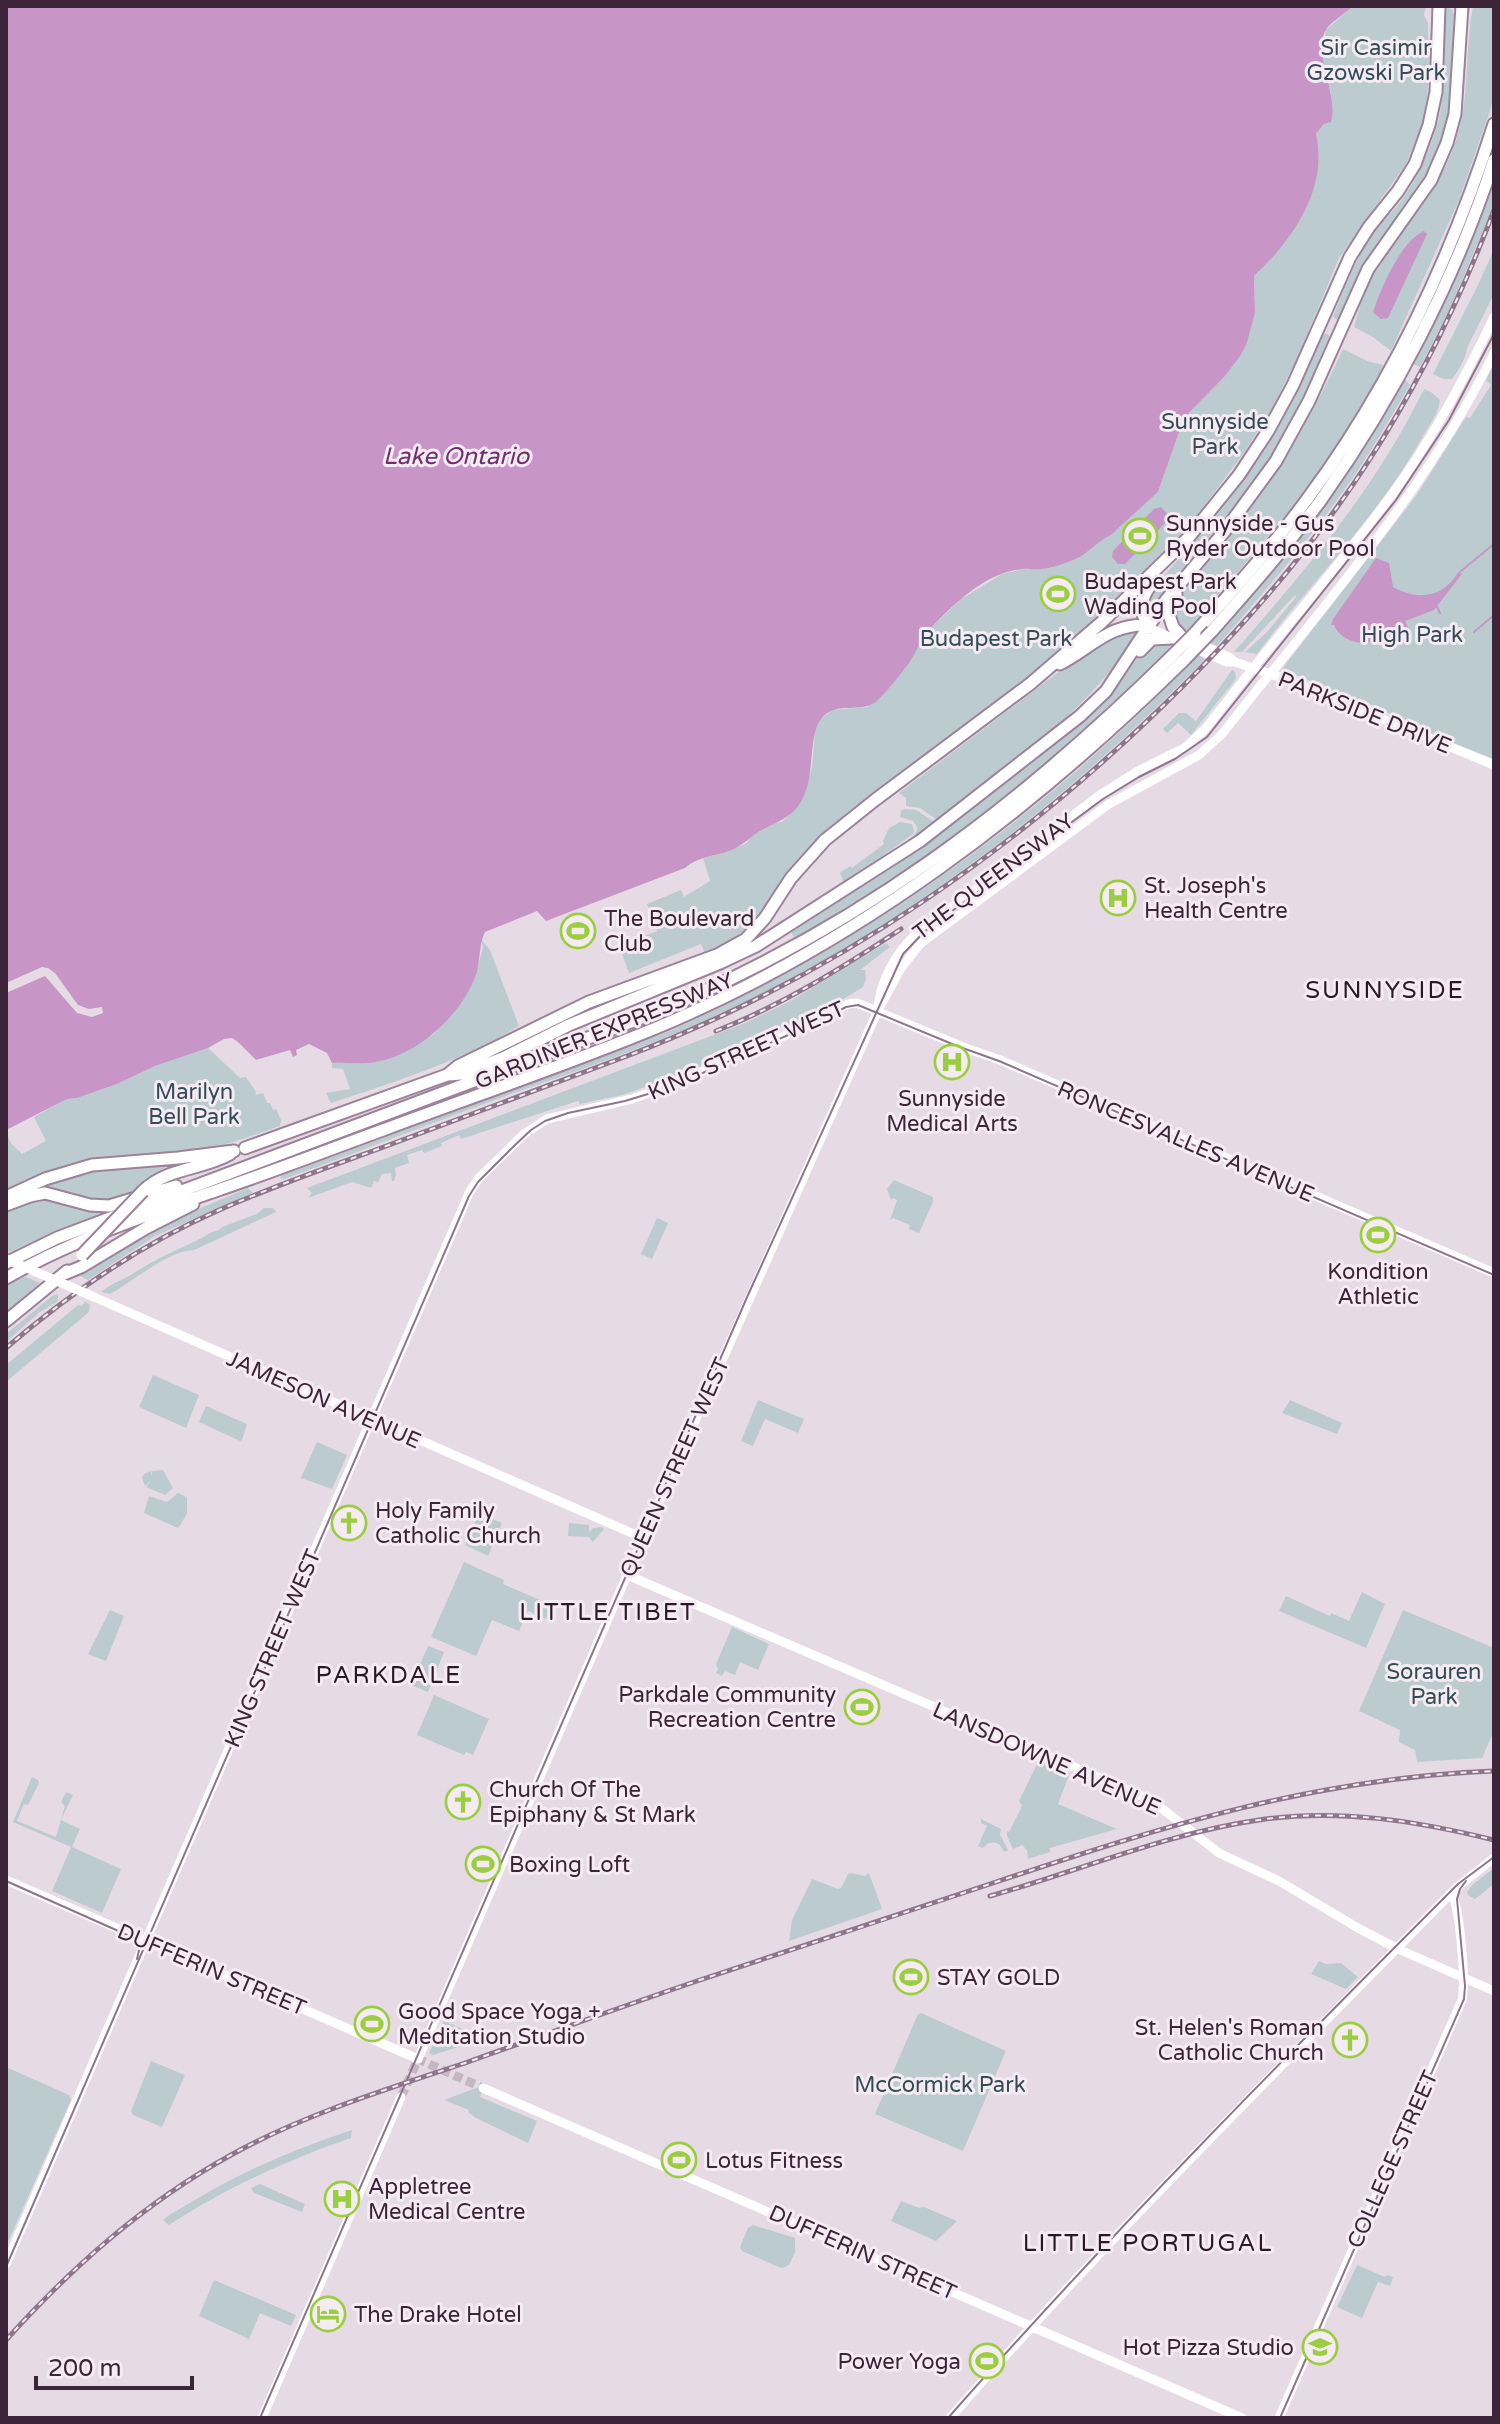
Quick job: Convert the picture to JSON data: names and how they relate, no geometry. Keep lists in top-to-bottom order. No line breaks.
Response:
{"streets":{"highway":["GARDINER EXPRESSWAY"],"main road":["PARKSIDE DRIVE","THE QUEENSWAY","KING STREET WEST","RONCESVALLES AVENUE","JAMESON AVENUE","QUEEN STREET WEST","LANSDOWNE AVENUE","DUFFERIN STREET","COLLEGE STREET"]},"crossings":[["THE QUEENSWAY","KING STREET WEST"],["THE QUEENSWAY","RONCESVALLES AVENUE"],["THE QUEENSWAY","QUEEN STREET WEST"],["GARDINER EXPRESSWAY","JAMESON AVENUE"],["KING STREET WEST","RONCESVALLES AVENUE"],["KING STREET WEST","JAMESON AVENUE"],["KING STREET WEST","QUEEN STREET WEST"],["KING STREET WEST","DUFFERIN STREET"],["RONCESVALLES AVENUE","QUEEN STREET WEST"],["JAMESON AVENUE","QUEEN STREET WEST"],["QUEEN STREET WEST","LANSDOWNE AVENUE"],["QUEEN STREET WEST","DUFFERIN STREET"],["LANSDOWNE AVENUE","COLLEGE STREET"]],"districts":["SUNNYSIDE","LITTLE TIBET","PARKDALE","LITTLE PORTUGAL"],"water":["Lake Ontario"],"parks":["Sir Casimir Gzowski Park","Sunnyside Park","High Park","Budapest Park","Marilyn Bell Park","Sorauren Park","McCormick Park"],"places":{"sports":["Sunnyside - Gus Ryder Outdoor Pool","Budapest Park Wading Pool","The Boulevard Club","Kondition Athletic","Parkdale Community Recreation Centre","Boxing Loft","STAY GOLD","Good Space Yoga + Meditation Studio","Lotus Fitness","Power Yoga"],"hospital":["St. Joseph's Health Centre","Sunnyside Medical Arts","Appletree Medical Centre"],"church":["Holy Family Catholic Church","Church Of The Epiphany & St Mark","St. Helen's Roman Catholic Church"],"hotel":["The Drake Hotel"],"school or university":["Hot Pizza Studio"]},"scale_bar":"200 m"}
